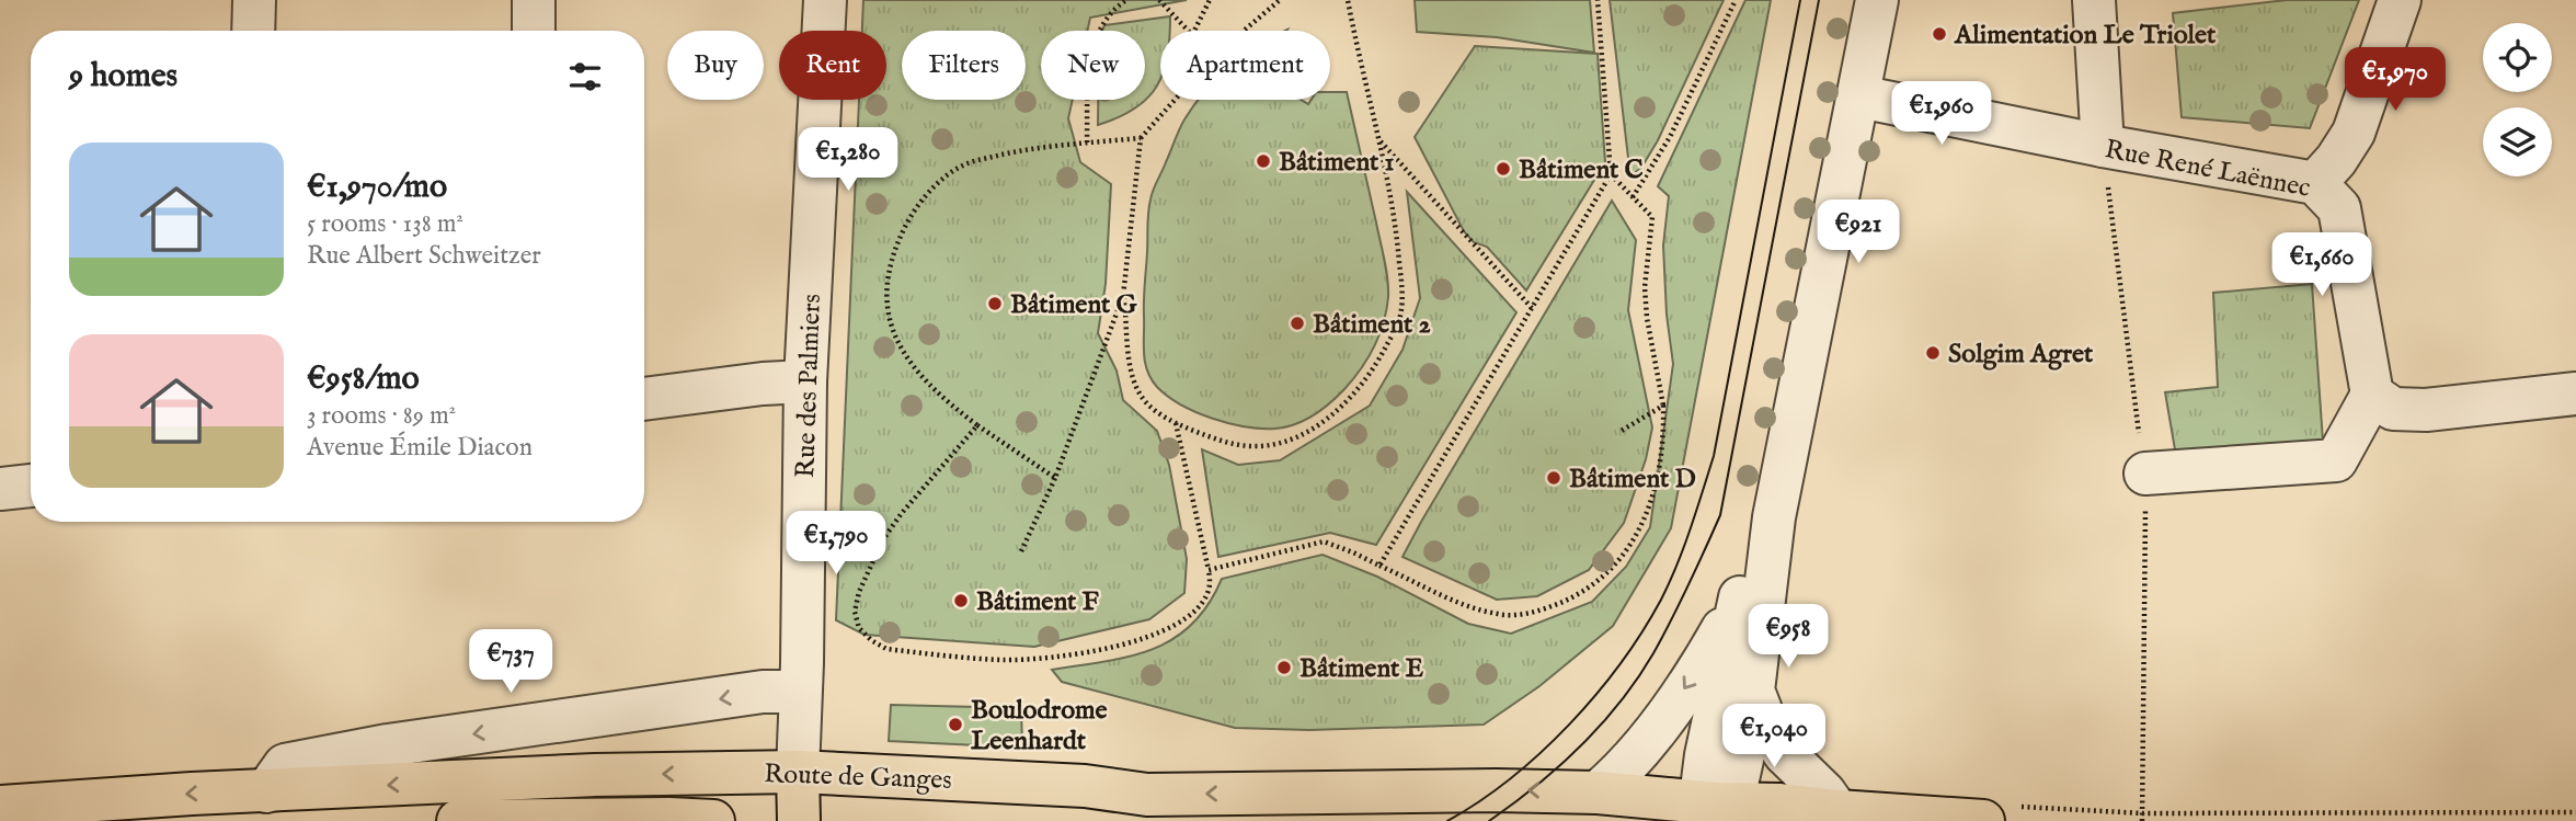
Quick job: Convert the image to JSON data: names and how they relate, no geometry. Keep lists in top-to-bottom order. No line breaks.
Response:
{"streets":{"main road":["Route de Ganges"],"street":["Rue René Laënnec","Rue des Palmiers"]},"crossings":[["Rue des Palmiers","Route de Ganges"]],"one_way":["Route de Ganges"],"places":["Alimentation Le Triolet","Bâtiment 1","Bâtiment C","Bâtiment G","Bâtiment 2","Solgim Agret","Bâtiment D","Bâtiment F","Bâtiment E","Boulodrome Leenhardt"],"page":{"chip":["Buy","Rent","Filters","New","Apartment"],"heading":"9 homes","price":["€1,970","€1,960","€1,280","€921","€1,660","€1,790","€958","€737","€1,040"],"list":[{"name":"€1,970/mo","note":"5 rooms · 138 m² · Rue Albert Schweitzer"},{"name":"€958/mo","note":"3 rooms · 89 m² · Avenue Émile Diacon"}]}}
